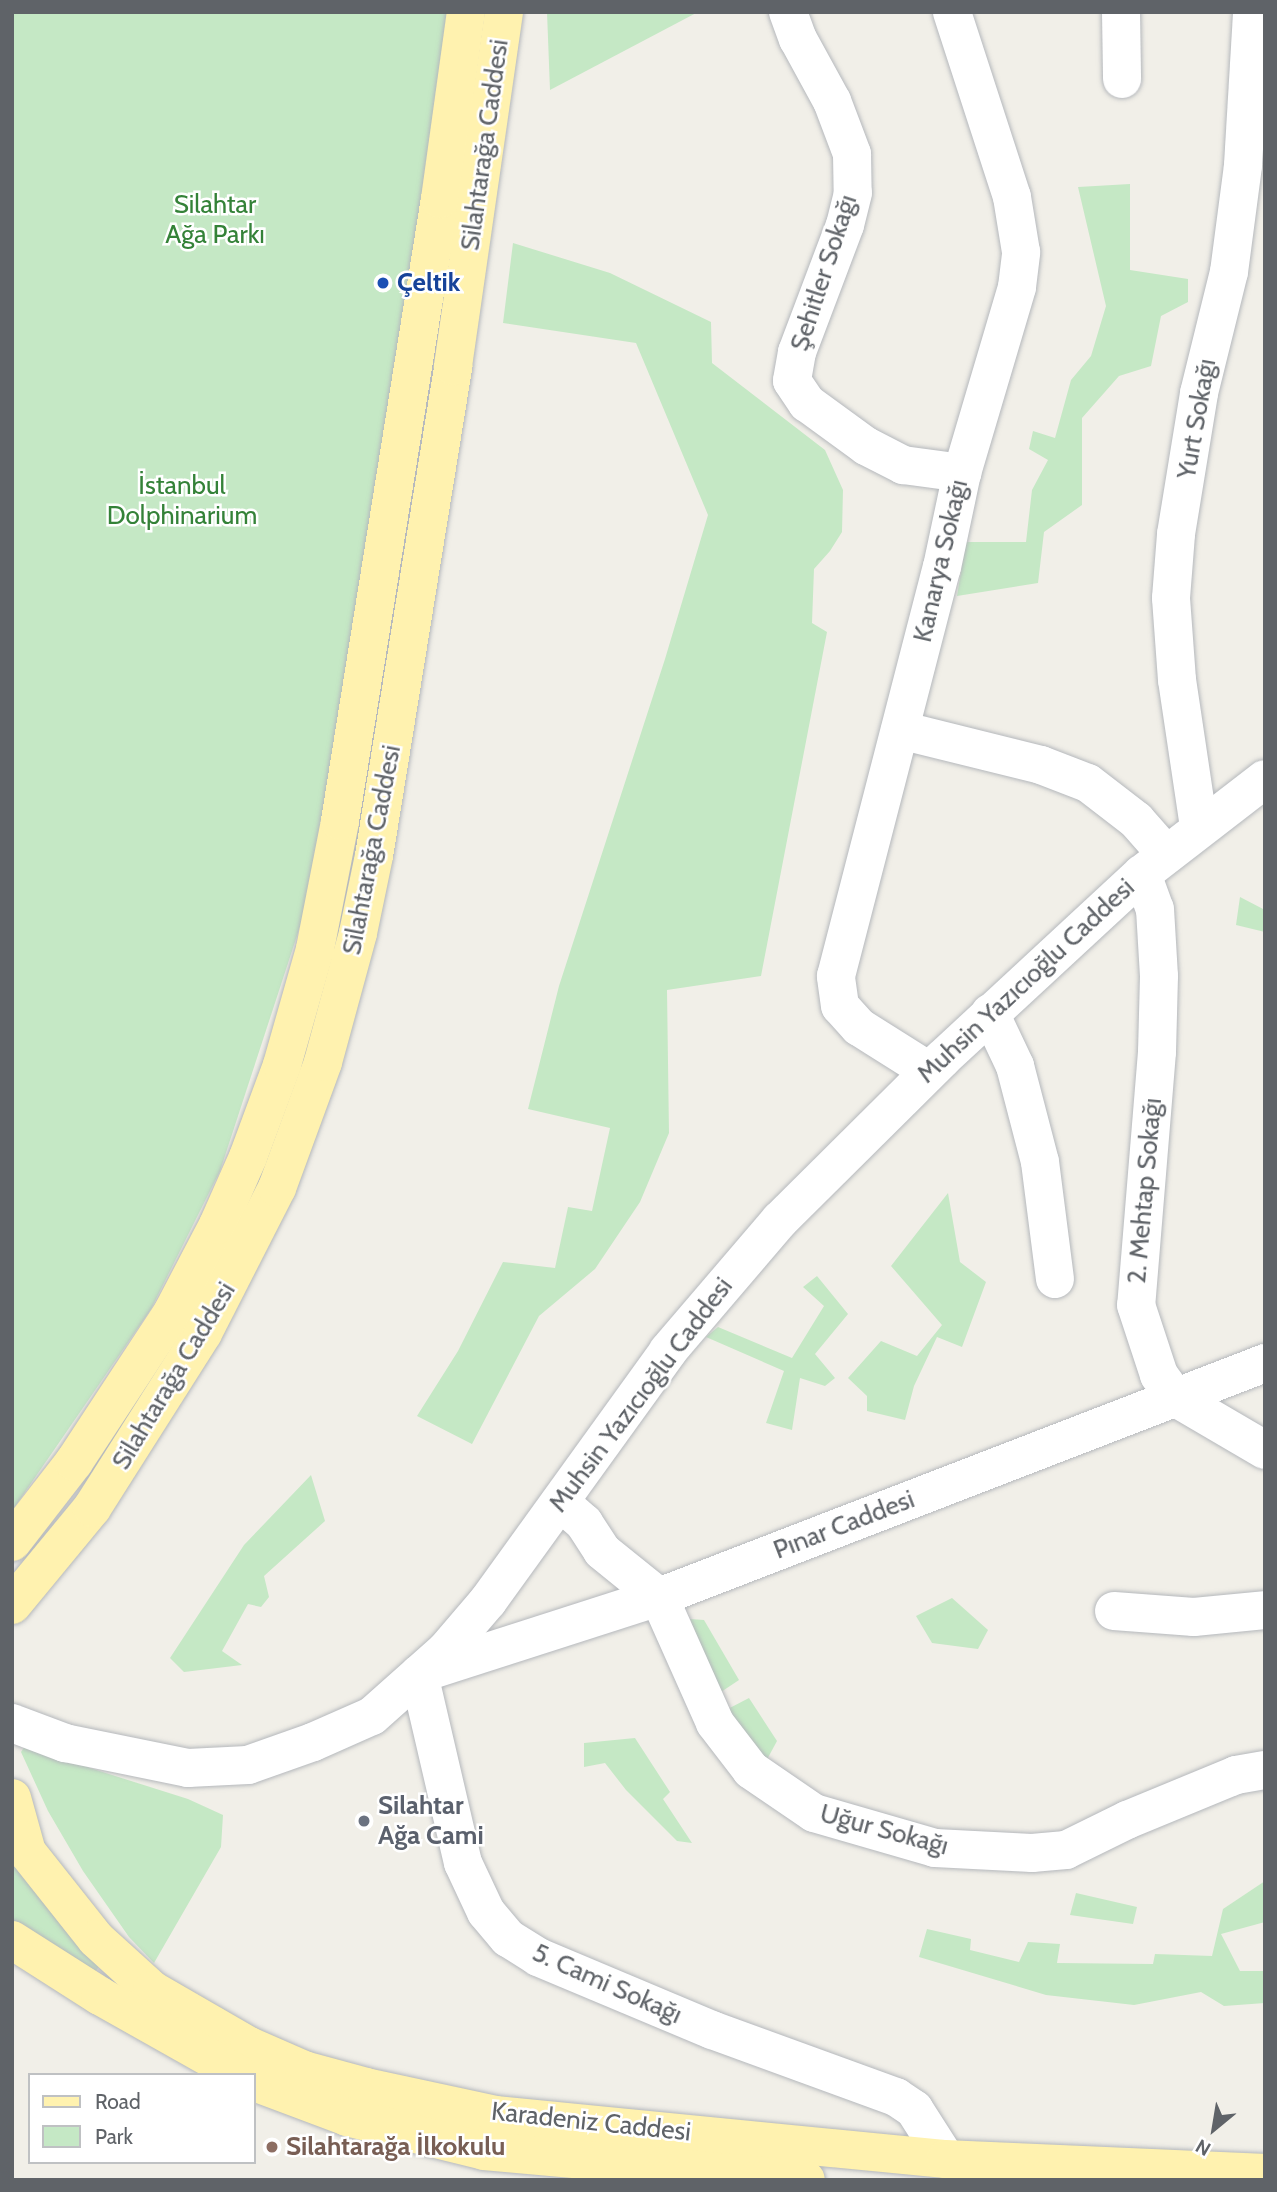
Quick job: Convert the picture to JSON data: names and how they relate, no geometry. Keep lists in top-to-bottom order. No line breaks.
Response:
{"streets":{"main road":["Silahtarağa Caddesi","Karadeniz Caddesi"],"street":["Şehitler Sokağı","Yurt Sokağı","Kanarya Sokağı","Muhsin Yazıcıoğlu Caddesi","2. Mehtap Sokağı","Pınar Caddesi","Uğur Sokağı","5. Cami Sokağı"]},"crossings":[["Şehitler Sokağı","Kanarya Sokağı"],["Yurt Sokağı","Muhsin Yazıcıoğlu Caddesi"],["Kanarya Sokağı","Muhsin Yazıcıoğlu Caddesi"],["Muhsin Yazıcıoğlu Caddesi","2. Mehtap Sokağı"],["Muhsin Yazıcıoğlu Caddesi","Pınar Caddesi"],["Muhsin Yazıcıoğlu Caddesi","Uğur Sokağı"],["Muhsin Yazıcıoğlu Caddesi","5. Cami Sokağı"],["2. Mehtap Sokağı","Pınar Caddesi"],["Pınar Caddesi","Uğur Sokağı"],["Pınar Caddesi","5. Cami Sokağı"],["5. Cami Sokağı","Karadeniz Caddesi"]],"parks":["Silahtar Ağa Parkı","İstanbul Dolphinarium"],"places":["Çeltik","Silahtar Ağa Cami","Silahtarağa İlkokulu"],"legend":["Road","Park"],"north":"bottom left"}
